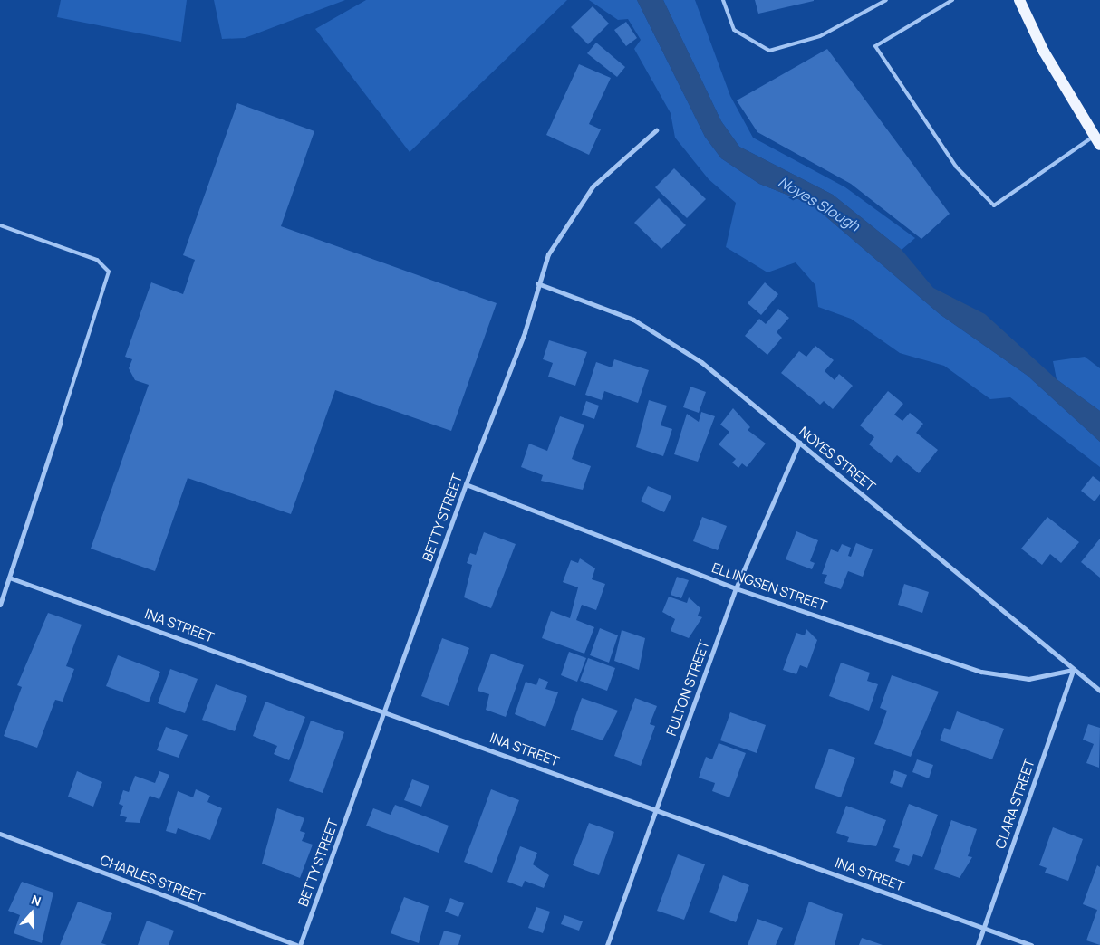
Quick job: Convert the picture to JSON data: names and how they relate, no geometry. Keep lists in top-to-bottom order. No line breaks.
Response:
{"streets":{"street":["NOYES STREET","BETTY STREET","ELLINGSEN STREET","INA STREET","FULTON STREET","CLARA STREET","CHARLES STREET"]},"crossings":[["NOYES STREET","BETTY STREET"],["NOYES STREET","ELLINGSEN STREET"],["NOYES STREET","FULTON STREET"],["NOYES STREET","CLARA STREET"],["BETTY STREET","ELLINGSEN STREET"],["BETTY STREET","INA STREET"],["ELLINGSEN STREET","FULTON STREET"],["ELLINGSEN STREET","CLARA STREET"],["INA STREET","FULTON STREET"],["INA STREET","CLARA STREET"]],"water":["Noyes Slough"],"north":"top"}
